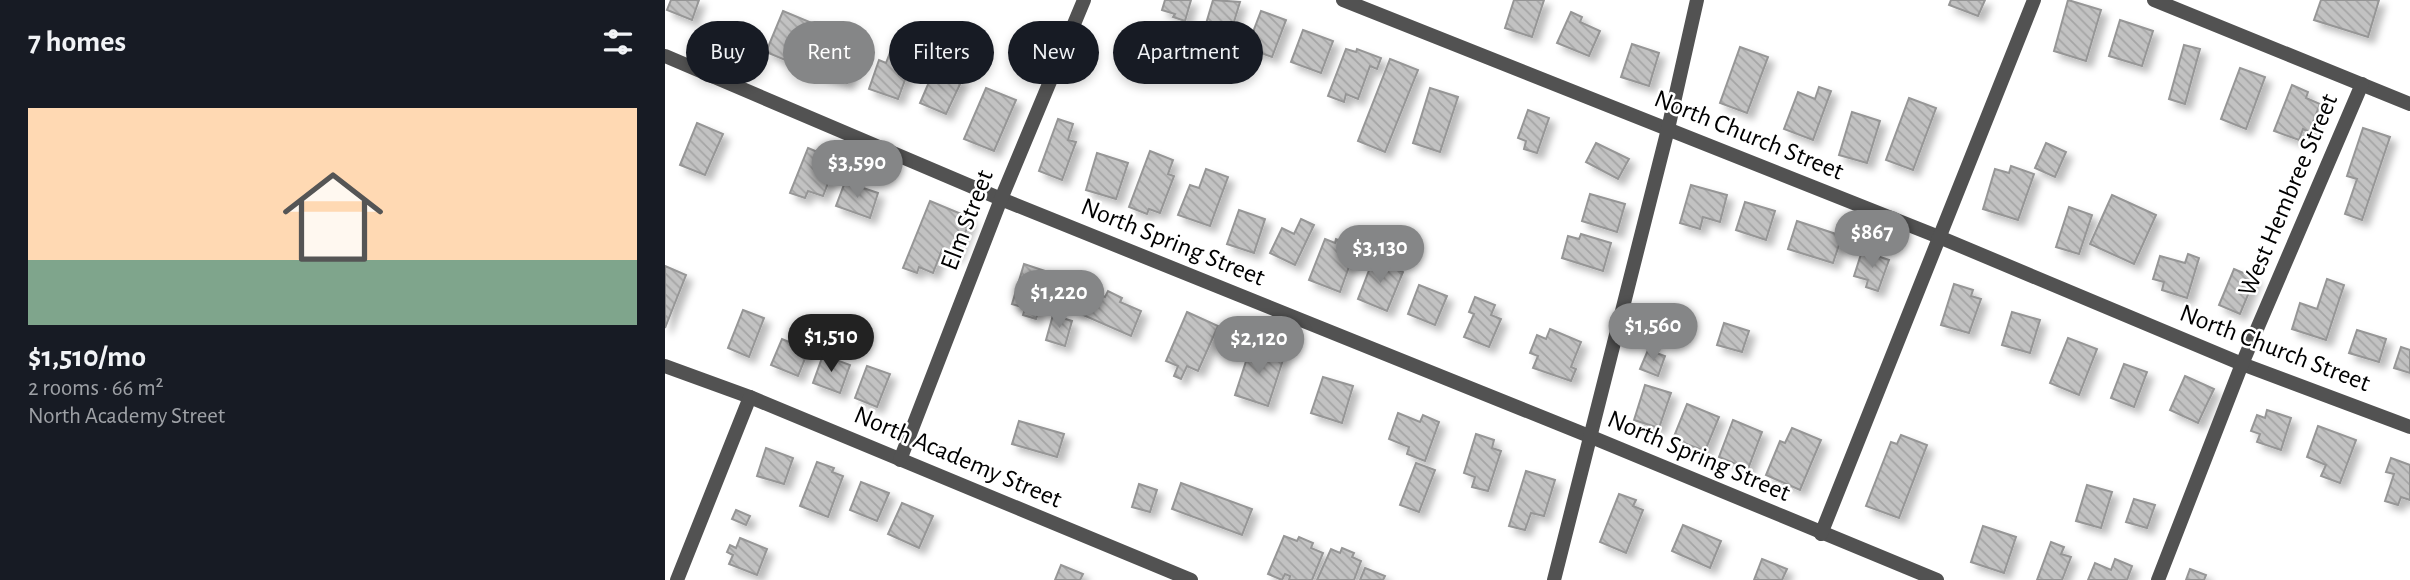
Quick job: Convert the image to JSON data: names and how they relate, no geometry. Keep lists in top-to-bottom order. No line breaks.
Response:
{"streets":{"street":["North Church Street","West Hembree Street","Elm Street","North Spring Street","North Academy Street"]},"crossings":[["North Church Street","West Hembree Street"],["Elm Street","North Spring Street"],["Elm Street","North Academy Street"]],"page":{"heading":"7 homes","chip":["Buy","Rent","Filters","New","Apartment"],"list":[{"name":"$1,510/mo","note":"2 rooms · 66 m² · North Academy Street"}],"price":["$3,590","$867","$3,130","$1,220","$1,560","$1,510","$2,120"]}}
